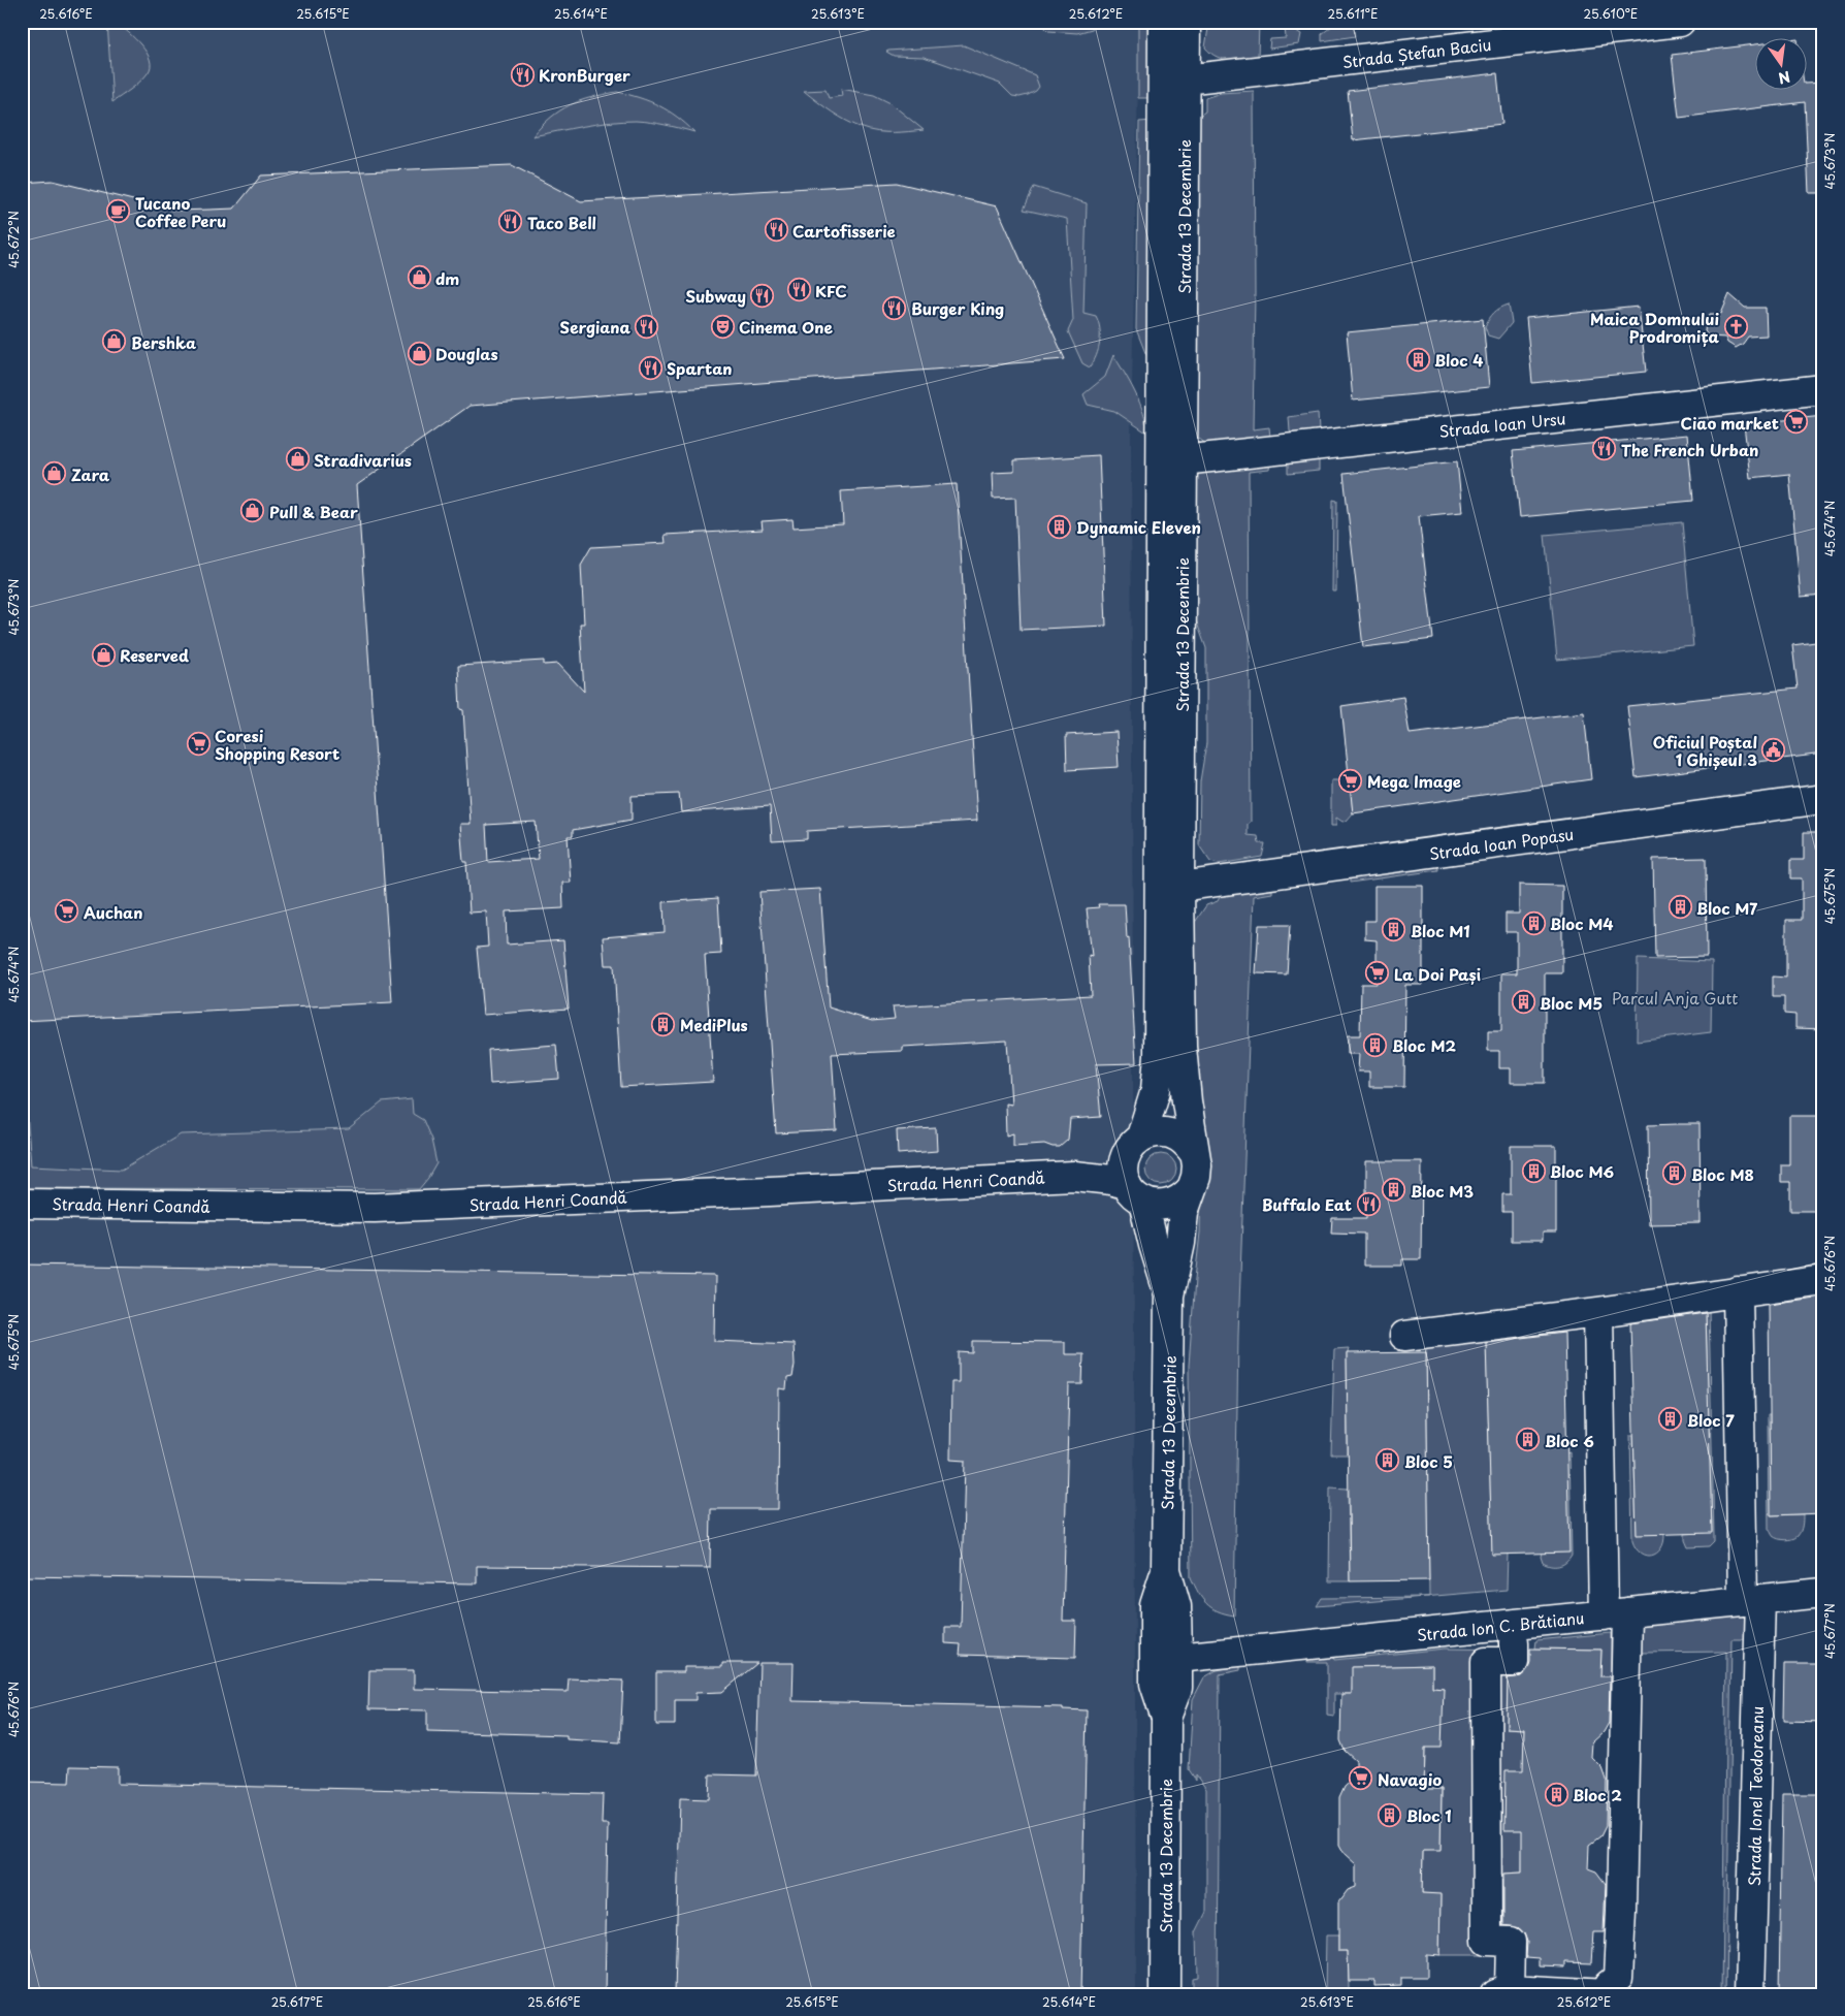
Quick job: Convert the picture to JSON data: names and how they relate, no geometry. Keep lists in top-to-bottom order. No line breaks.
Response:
{"streets":{"street":["Strada Ștefan Baciu","Strada 13 Decembrie","Strada Ioan Ursu","Strada Ioan Popasu","Strada Henri Coandă","Strada Ion C. Brătianu","Strada Ionel Teodoreanu"]},"crossings":[["Strada Ștefan Baciu","Strada 13 Decembrie"],["Strada 13 Decembrie","Strada Ioan Ursu"],["Strada 13 Decembrie","Strada Ioan Popasu"],["Strada 13 Decembrie","Strada Henri Coandă"],["Strada 13 Decembrie","Strada Ion C. Brătianu"],["Strada Ion C. Brătianu","Strada Ionel Teodoreanu"]],"parks":["Parcul Anja Gutt"],"places":{"restaurant":["KronBurger","Taco Bell","Cartofisserie","KFC","Subway","Burger King","Sergiana","Spartan","The French Urban","Buffalo Eat"],"cafe":["Tucano Coffee Peru"],"shop":["dm","Bershka","Douglas","Stradivarius","Zara","Pull & Bear","Reserved"],"theatre":["Cinema One"],"church":["Maica Domnului Prodromița"],"building":["Bloc 4","Dynamic Eleven","Bloc M7","Bloc M4","Bloc M1","Bloc M5","MediPlus","Bloc M2","Bloc M6","Bloc M8","Bloc M3","Bloc 7","Bloc 6","Bloc 5","Bloc 2","Bloc 1"],"supermarket":["Ciao market","Coresi Shopping Resort","Mega Image","Auchan","La Doi Pași","Navagio"],"public building":["Oficiul Poștal 1 Ghișeul 3"]},"north":"bottom","coordinates":["25.616°E","25.615°E","25.614°E","25.613°E","25.612°E","25.611°E","25.610°E","45.673°N","45.672°N","45.674°N","45.675°N","45.676°N","45.677°N","25.617°E"]}
